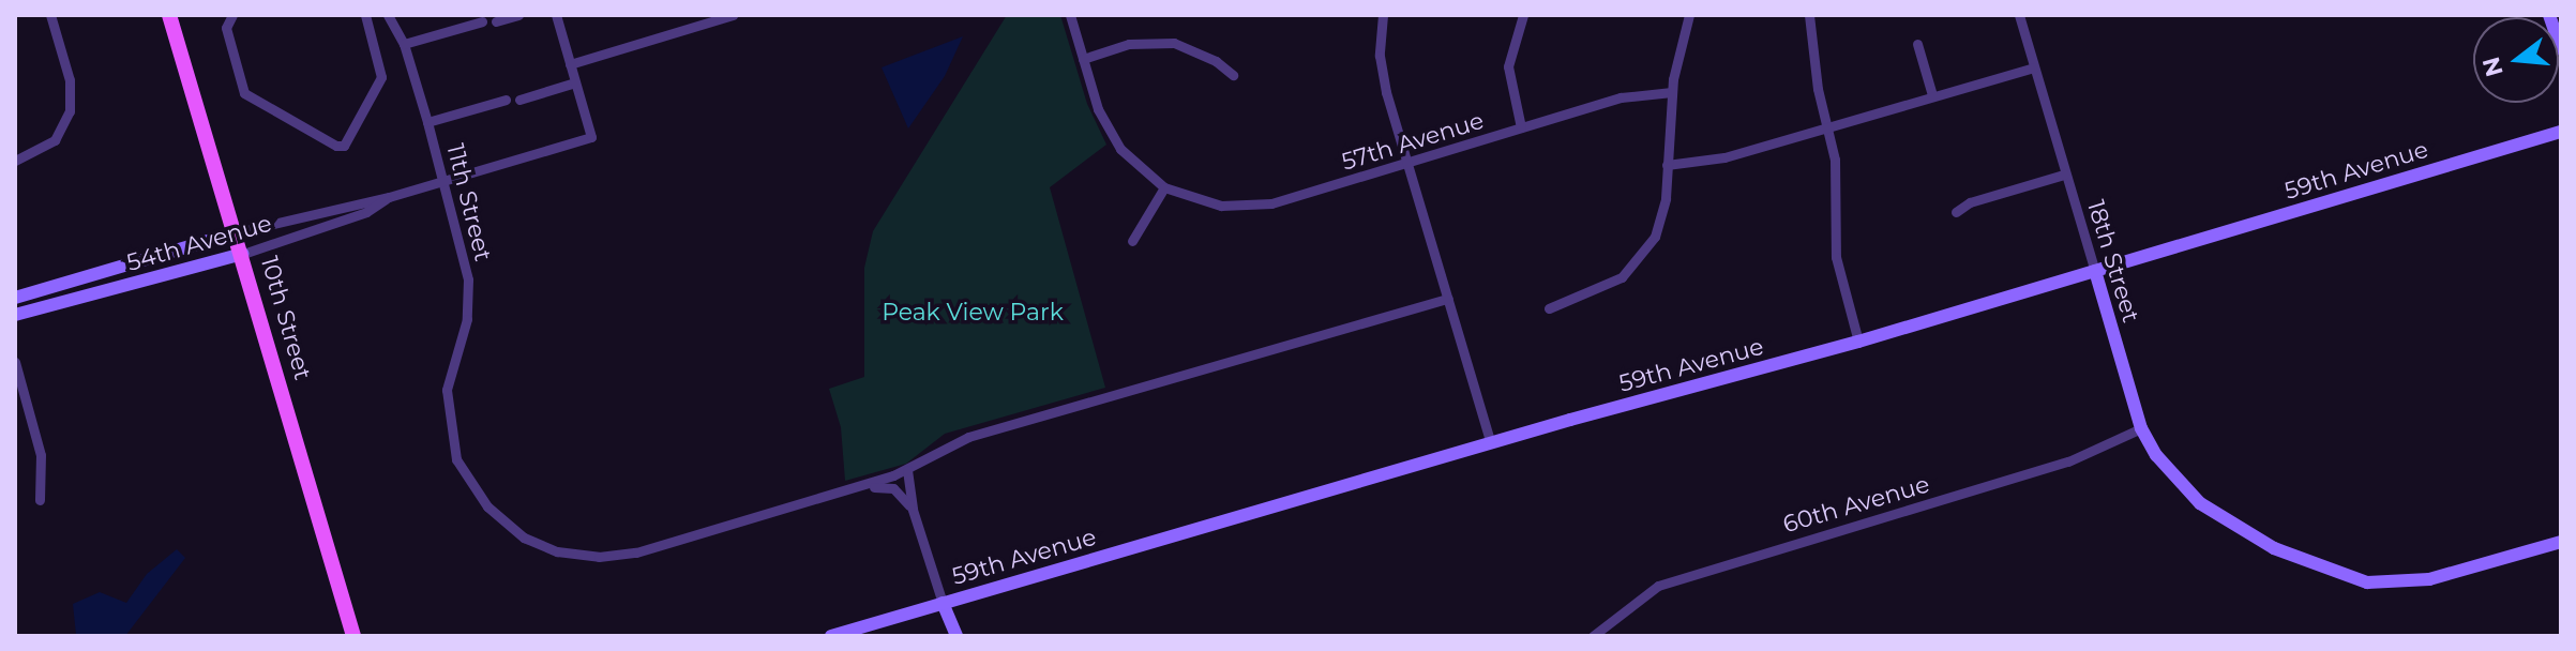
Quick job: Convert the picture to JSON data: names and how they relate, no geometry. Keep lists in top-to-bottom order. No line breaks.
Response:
{"streets":{"main road":["59th Avenue","54th Avenue","18th Street","10th Street"],"street":["57th Avenue","11th Street","60th Avenue"]},"crossings":[["59th Avenue","18th Street"],["11th Street","54th Avenue"],["54th Avenue","10th Street"],["18th Street","60th Avenue"]],"parks":["Peak View Park"],"north":"left"}
